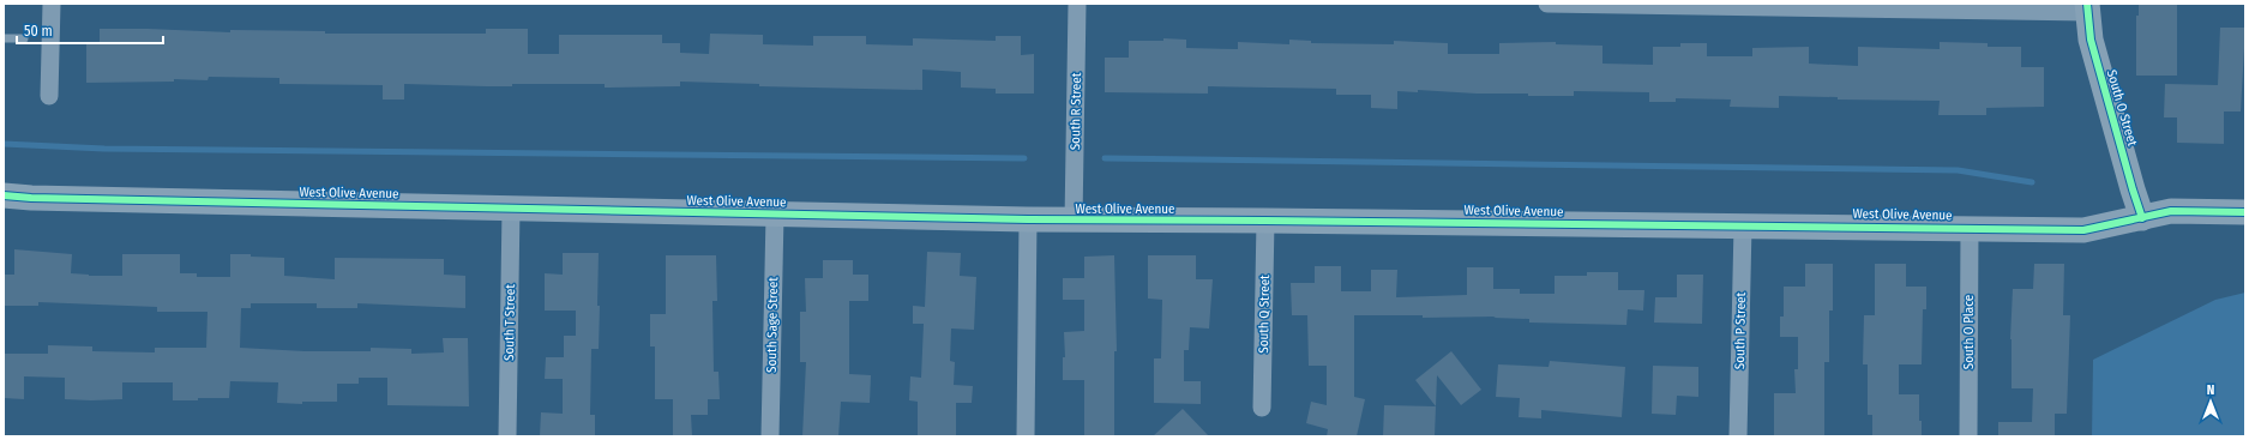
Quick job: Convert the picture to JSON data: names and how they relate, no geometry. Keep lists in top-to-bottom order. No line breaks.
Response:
{"streets":{"street":["South O Street","South R Street","West Olive Avenue","South Q Street","South T Street","South Sage Street","South P Street","South O Place"]},"crossings":[["South O Street","West Olive Avenue"],["South R Street","West Olive Avenue"],["West Olive Avenue","South Q Street"],["West Olive Avenue","South T Street"],["West Olive Avenue","South Sage Street"],["West Olive Avenue","South P Street"],["West Olive Avenue","South O Place"]],"scale_bar":"50 m","north":"top"}
